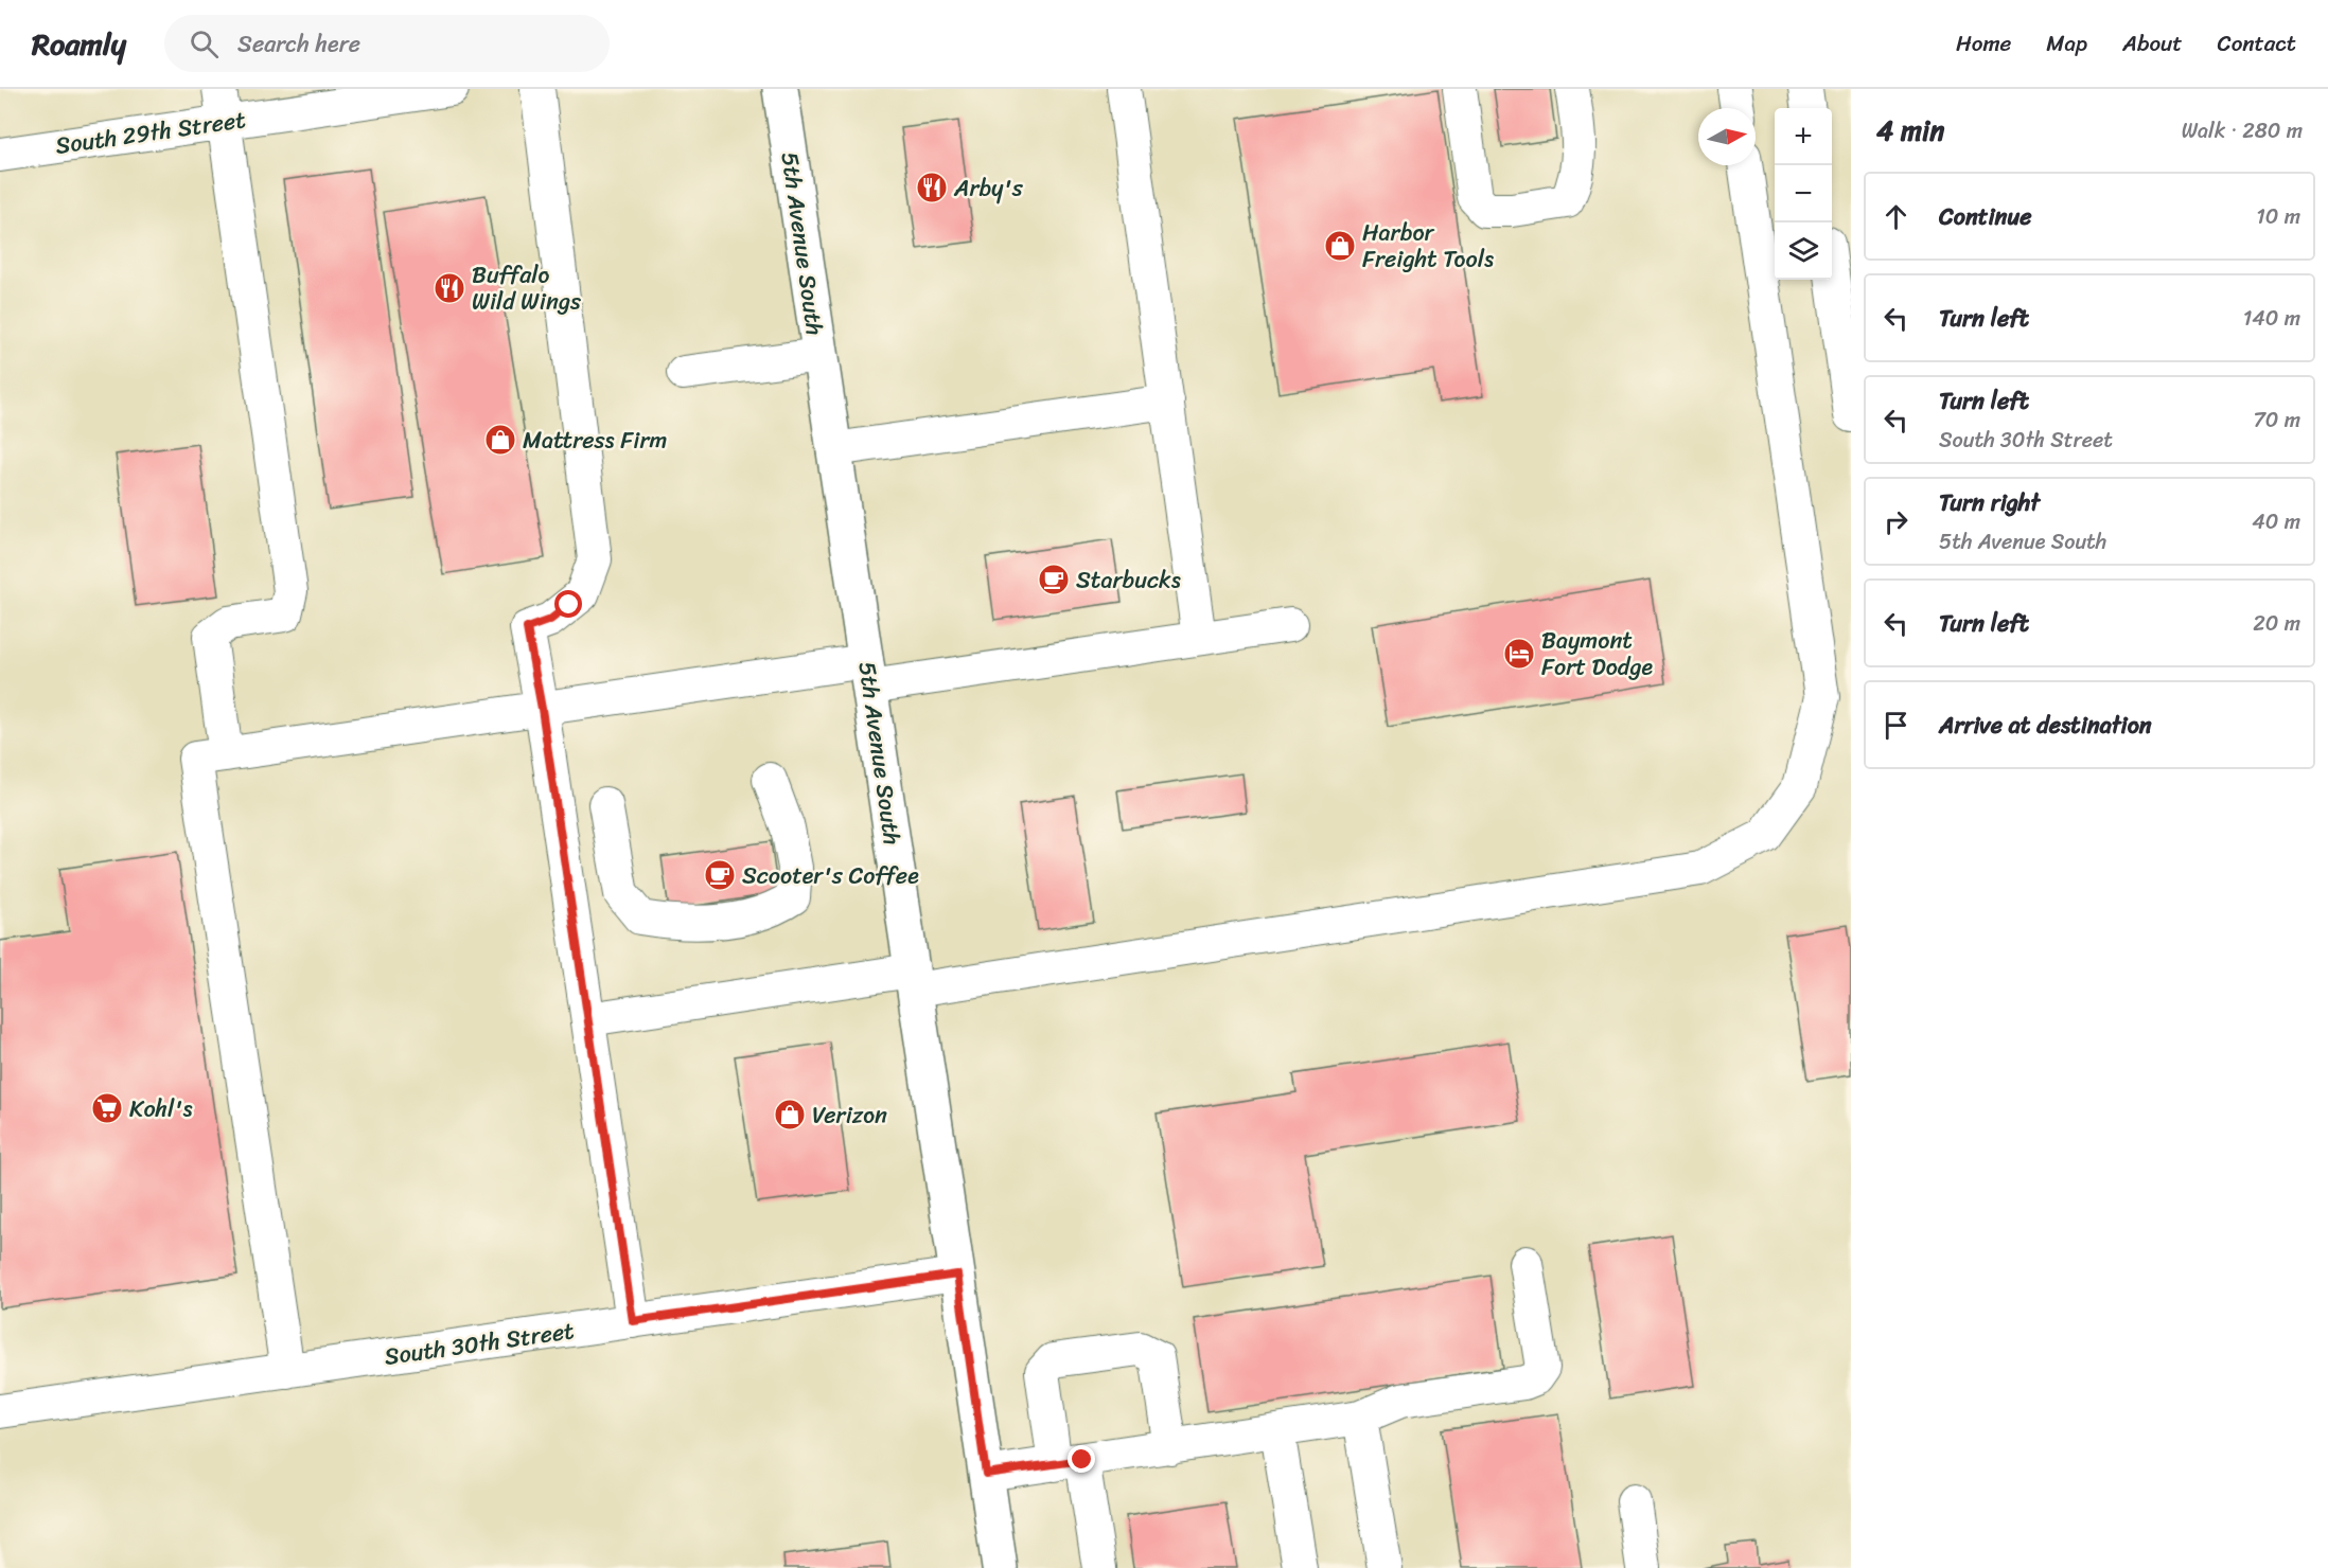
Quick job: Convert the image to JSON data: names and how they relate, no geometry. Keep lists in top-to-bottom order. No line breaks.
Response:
{"streets":{"main road":["5th Avenue South"],"street":["South 29th Street","South 30th Street"]},"crossings":[["5th Avenue South","South 30th Street"]],"places":{"restaurant":["Arby's","Buffalo Wild Wings"],"shop":["Harbor Freight Tools","Mattress Firm","Verizon"],"cafe":["Starbucks","Scooter's Coffee"],"hotel":["Baymont Fort Dodge"],"supermarket":["Kohl's"]},"north":"right","page":{"header":"Roamly","search":"Search here","nav":["Home","Map","About","Contact"],"heading":["4 min","Walk · 280 m"],"map_buttons":["+","−"],"list":[["Continue","10 m"],["Turn left","140 m"],["Turn left","South 30th Street","70 m"],["Turn right","5th Avenue South","40 m"],["Turn left","20 m"],"Arrive at destination"]}}
